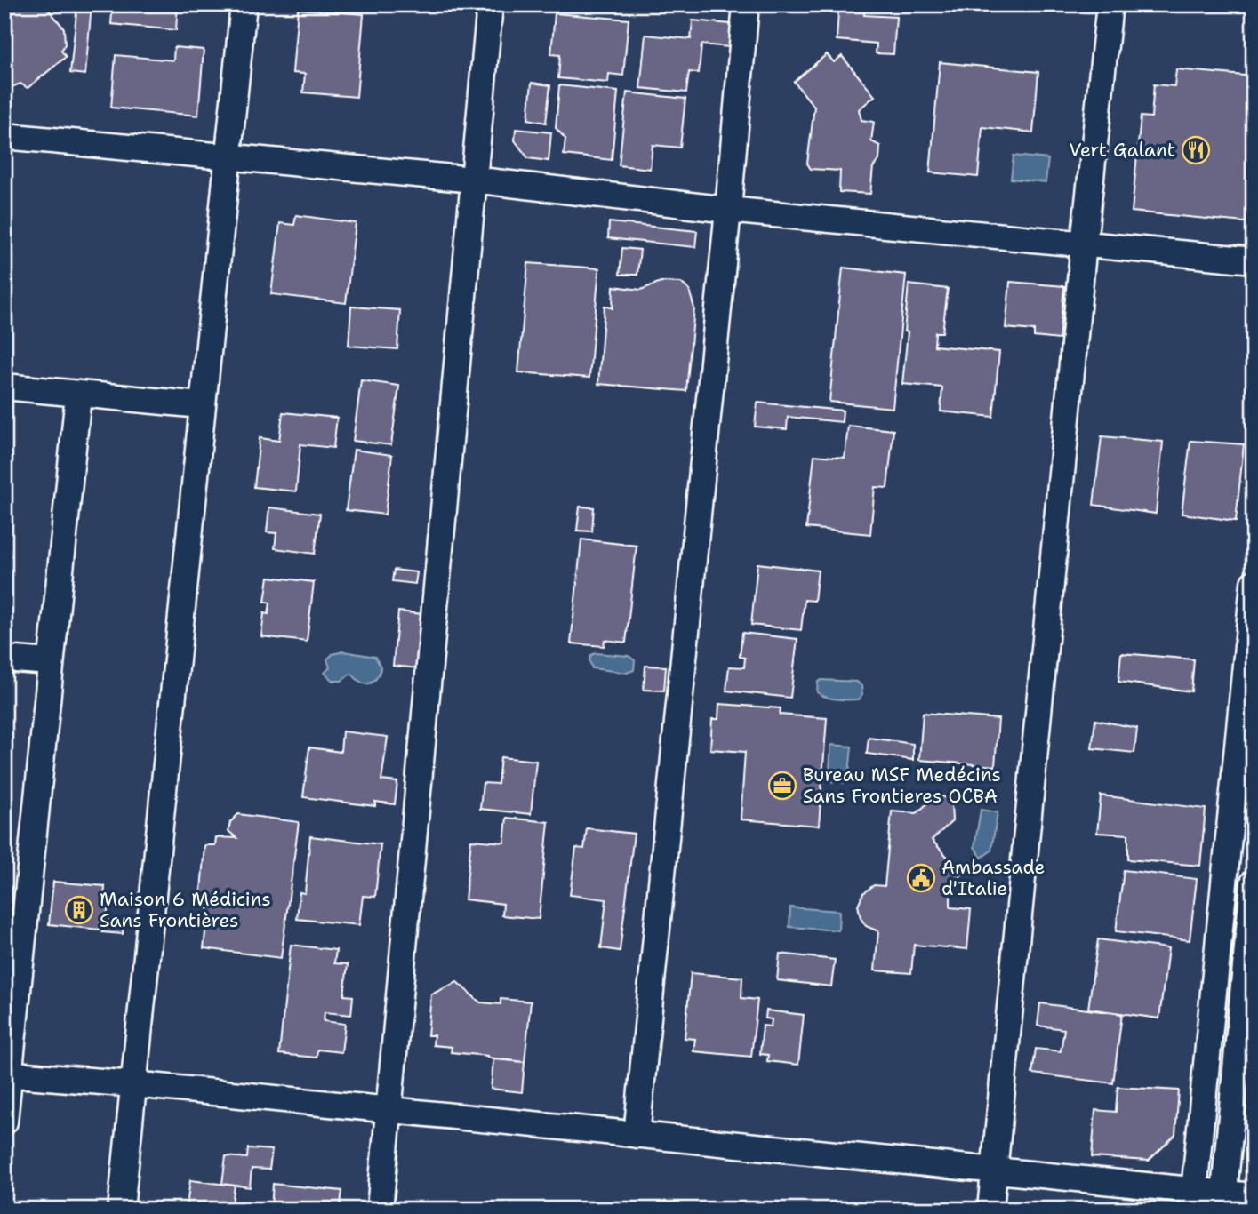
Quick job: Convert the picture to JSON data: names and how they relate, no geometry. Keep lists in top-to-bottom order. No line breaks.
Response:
{"places":{"restaurant":["Vert Galant"],"office":["Bureau MSF Medécins Sans Frontieres OCBA"],"public building":["Ambassade d'Italie"],"building":["Maison 6 Médicins Sans Frontières"]}}
